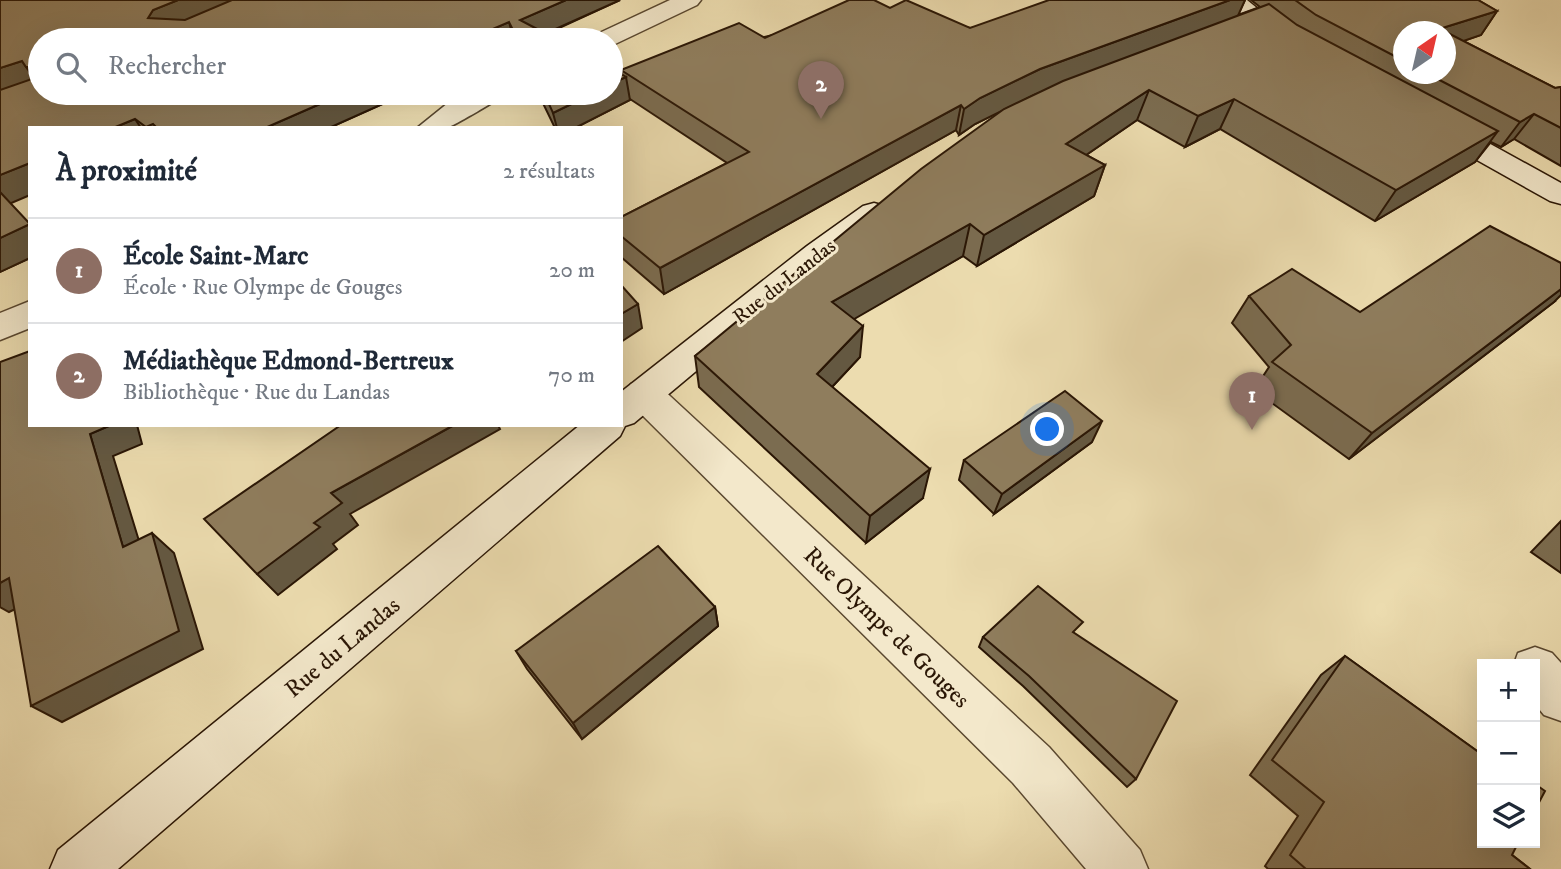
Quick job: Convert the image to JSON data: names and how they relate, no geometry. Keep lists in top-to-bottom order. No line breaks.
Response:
{"streets":{"street":["Rue du Landas","Rue Olympe de Gouges"]},"crossings":[["Rue du Landas","Rue Olympe de Gouges"]],"north":"top right","page":{"search":"Rechercher","pins":["2","1"],"heading":["À proximité","2 résultats"],"list":[{"mark":"1","name":"École Saint-Marc","note":"École · Rue Olympe de Gouges","value":"20 m"},{"mark":"2","name":"Médiathèque Edmond-Bertreux","note":"Bibliothèque · Rue du Landas","value":"70 m"}],"map_buttons":["+","−"]}}
